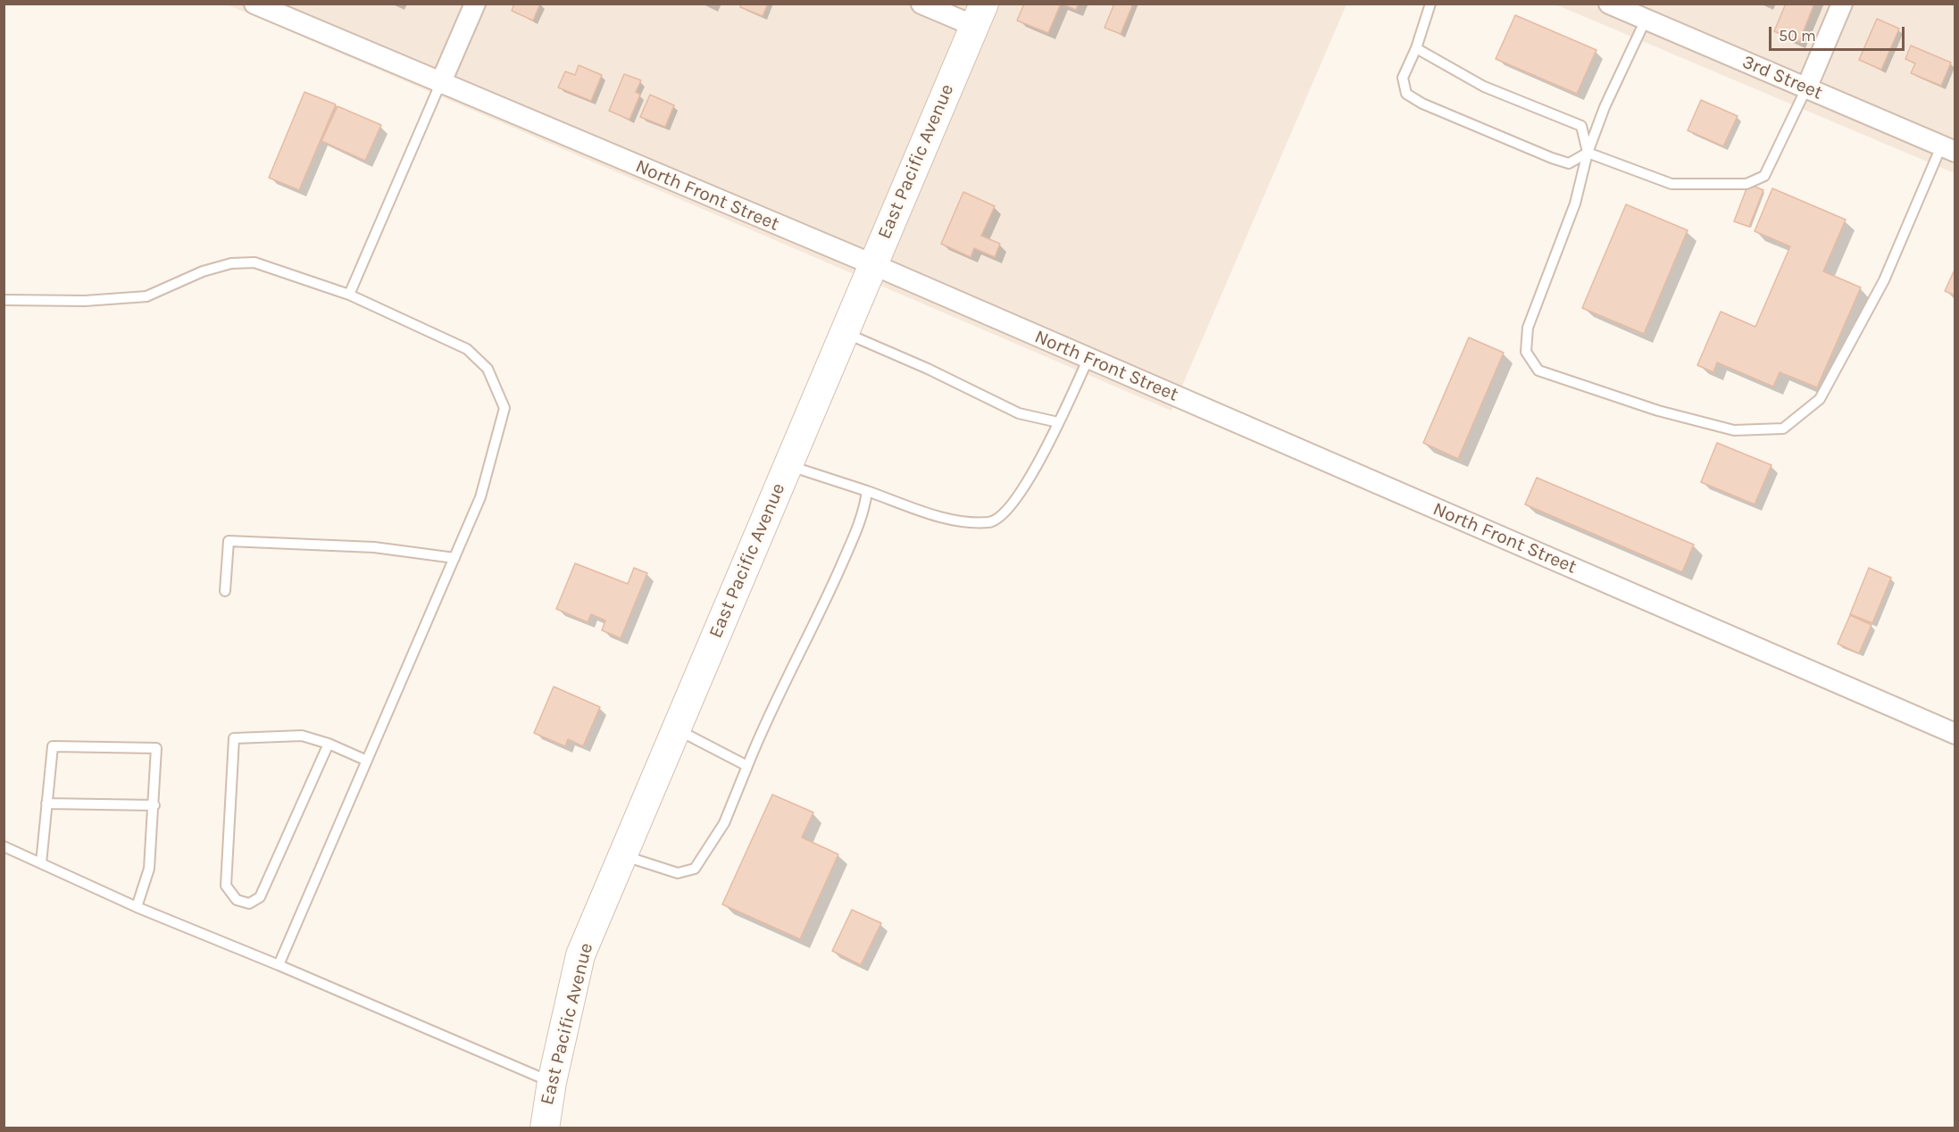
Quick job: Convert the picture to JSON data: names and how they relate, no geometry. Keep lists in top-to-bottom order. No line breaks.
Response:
{"streets":{"main road":["East Pacific Avenue"],"street":["3rd Street","North Front Street"]},"crossings":[["East Pacific Avenue","North Front Street"]],"scale_bar":"50 m"}
